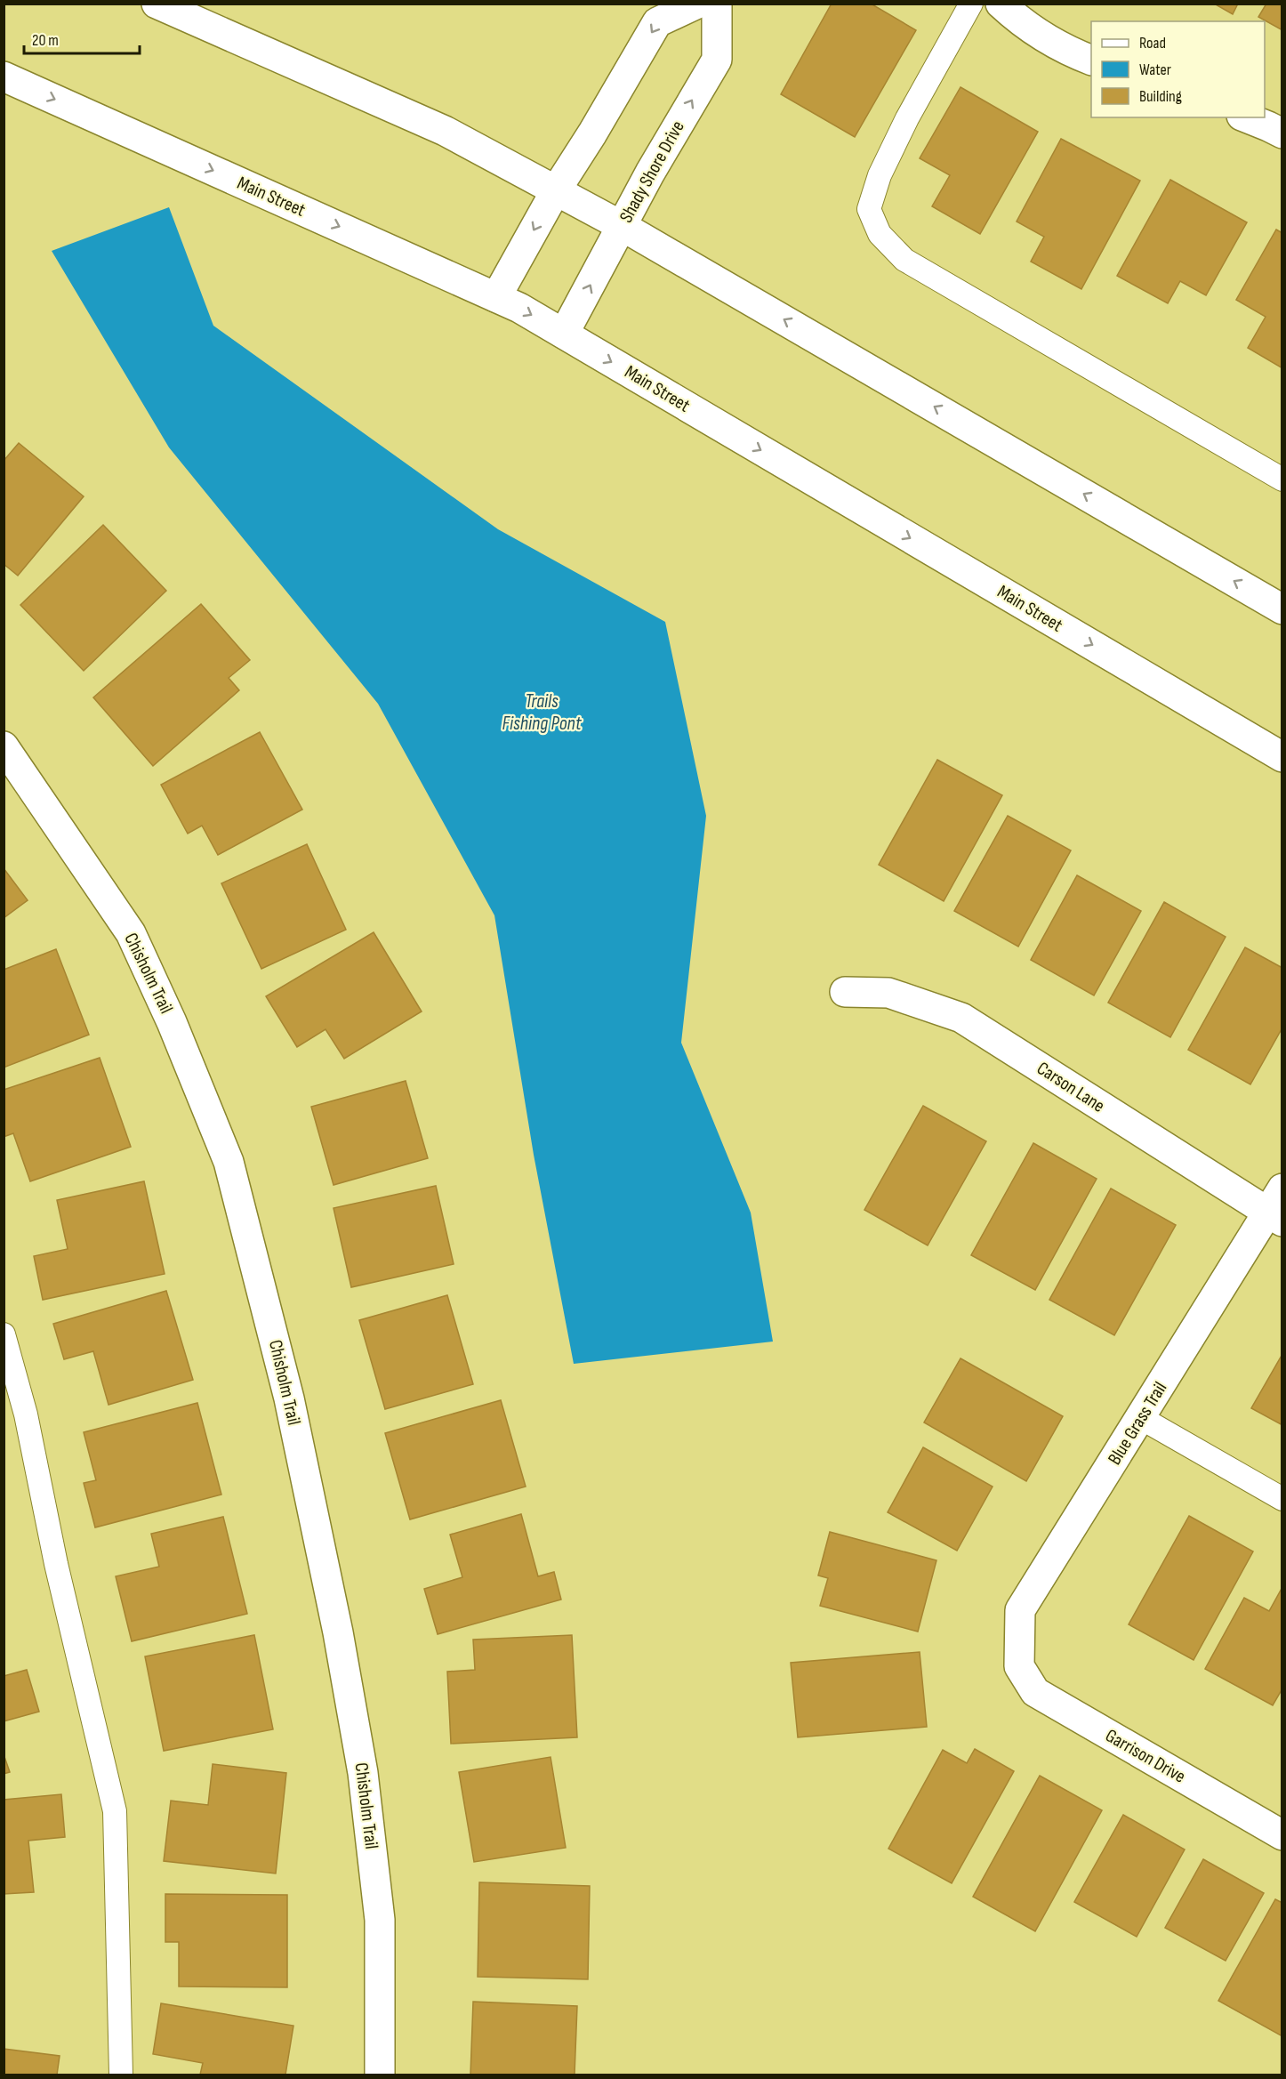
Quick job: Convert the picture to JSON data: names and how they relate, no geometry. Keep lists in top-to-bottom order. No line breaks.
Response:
{"streets":{"street":["Shady Shore Drive","Main Street","Chisholm Trail","Carson Lane","Blue Grass Trail","Garrison Drive"]},"crossings":[["Shady Shore Drive","Main Street"],["Carson Lane","Blue Grass Trail"],["Blue Grass Trail","Garrison Drive"]],"water":["Trails Fishing Pont"],"legend":["Road","Water","Building"],"scale_bar":"20 m"}
